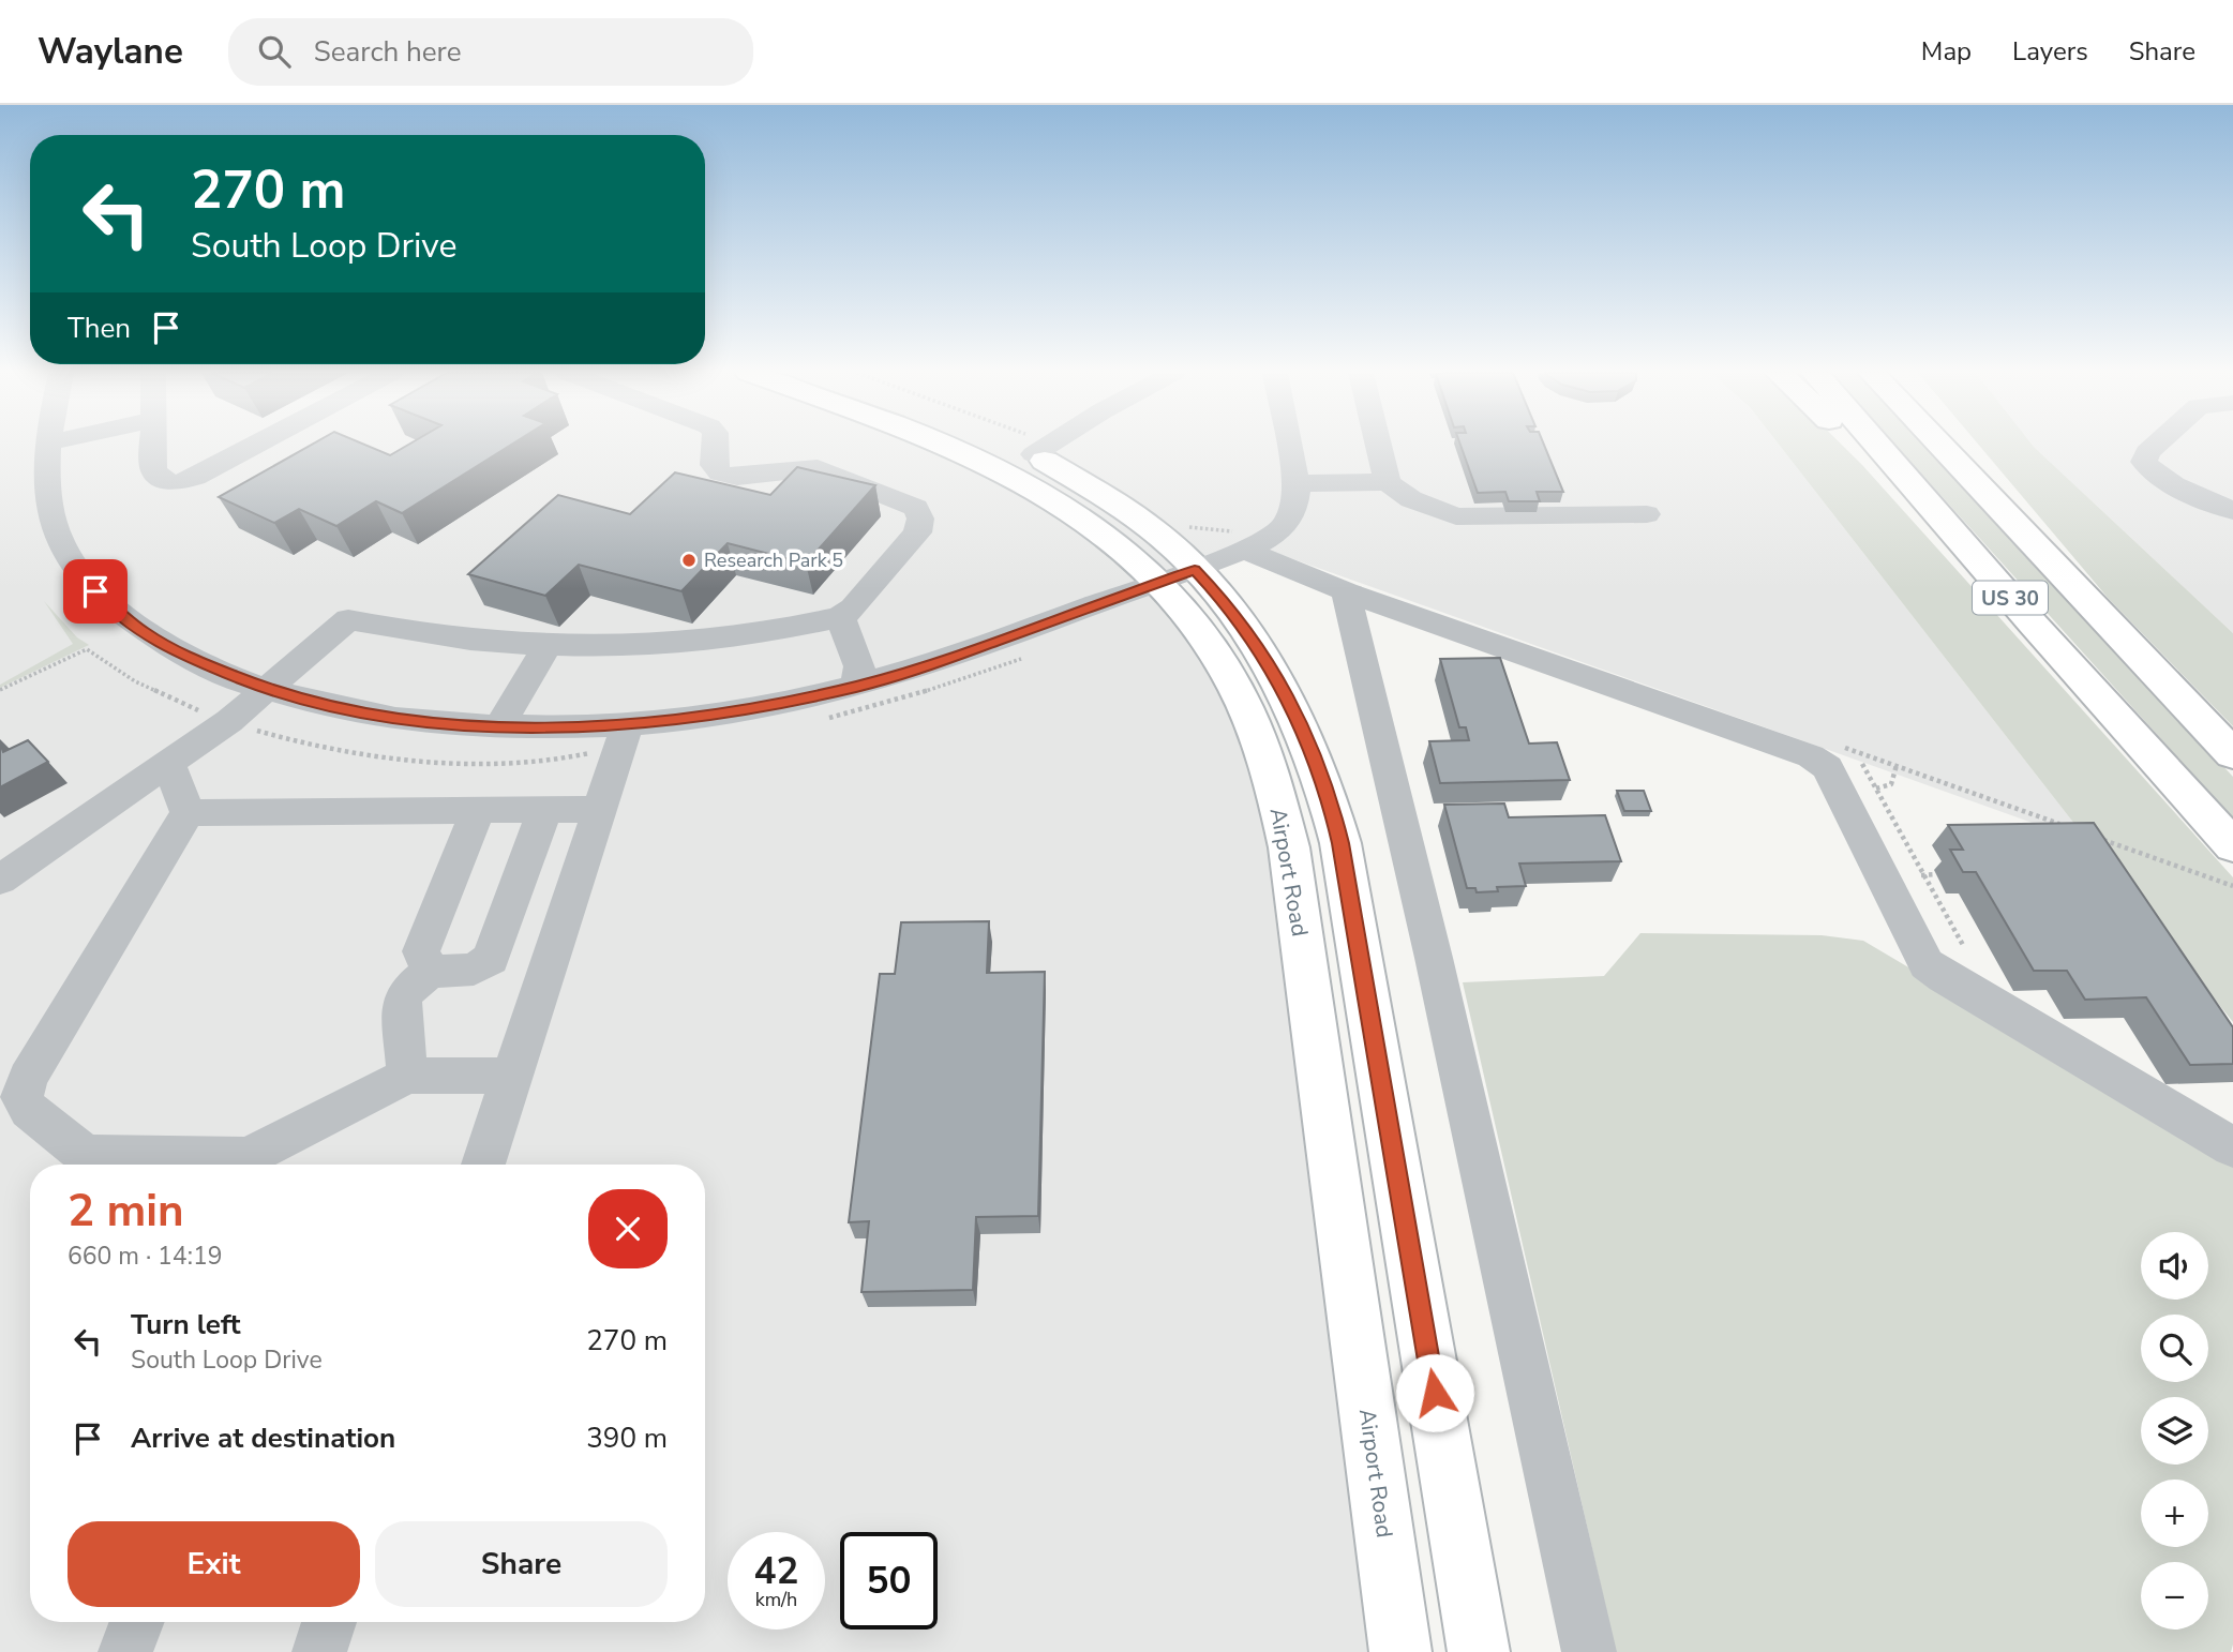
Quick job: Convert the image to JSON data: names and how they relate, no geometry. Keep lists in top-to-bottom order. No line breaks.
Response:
{"streets":{"main road":["US 30","Airport Road"]},"places":["Research Park 5"],"page":{"header":"Waylane","search":"Search here","nav":["Map","Layers","Share"],"turn":["270 m","South Loop Drive"],"then":"Then","heading":["2 min","660 m · 14:19"],"map_buttons":["+","−"],"list":[{"name":"Turn left","note":"South Loop Drive","value":"270 m"},{"name":"Arrive at destination","value":"390 m"}],"buttons":["Exit","Share"],"speed":"42 km/h","limit":"50"}}
